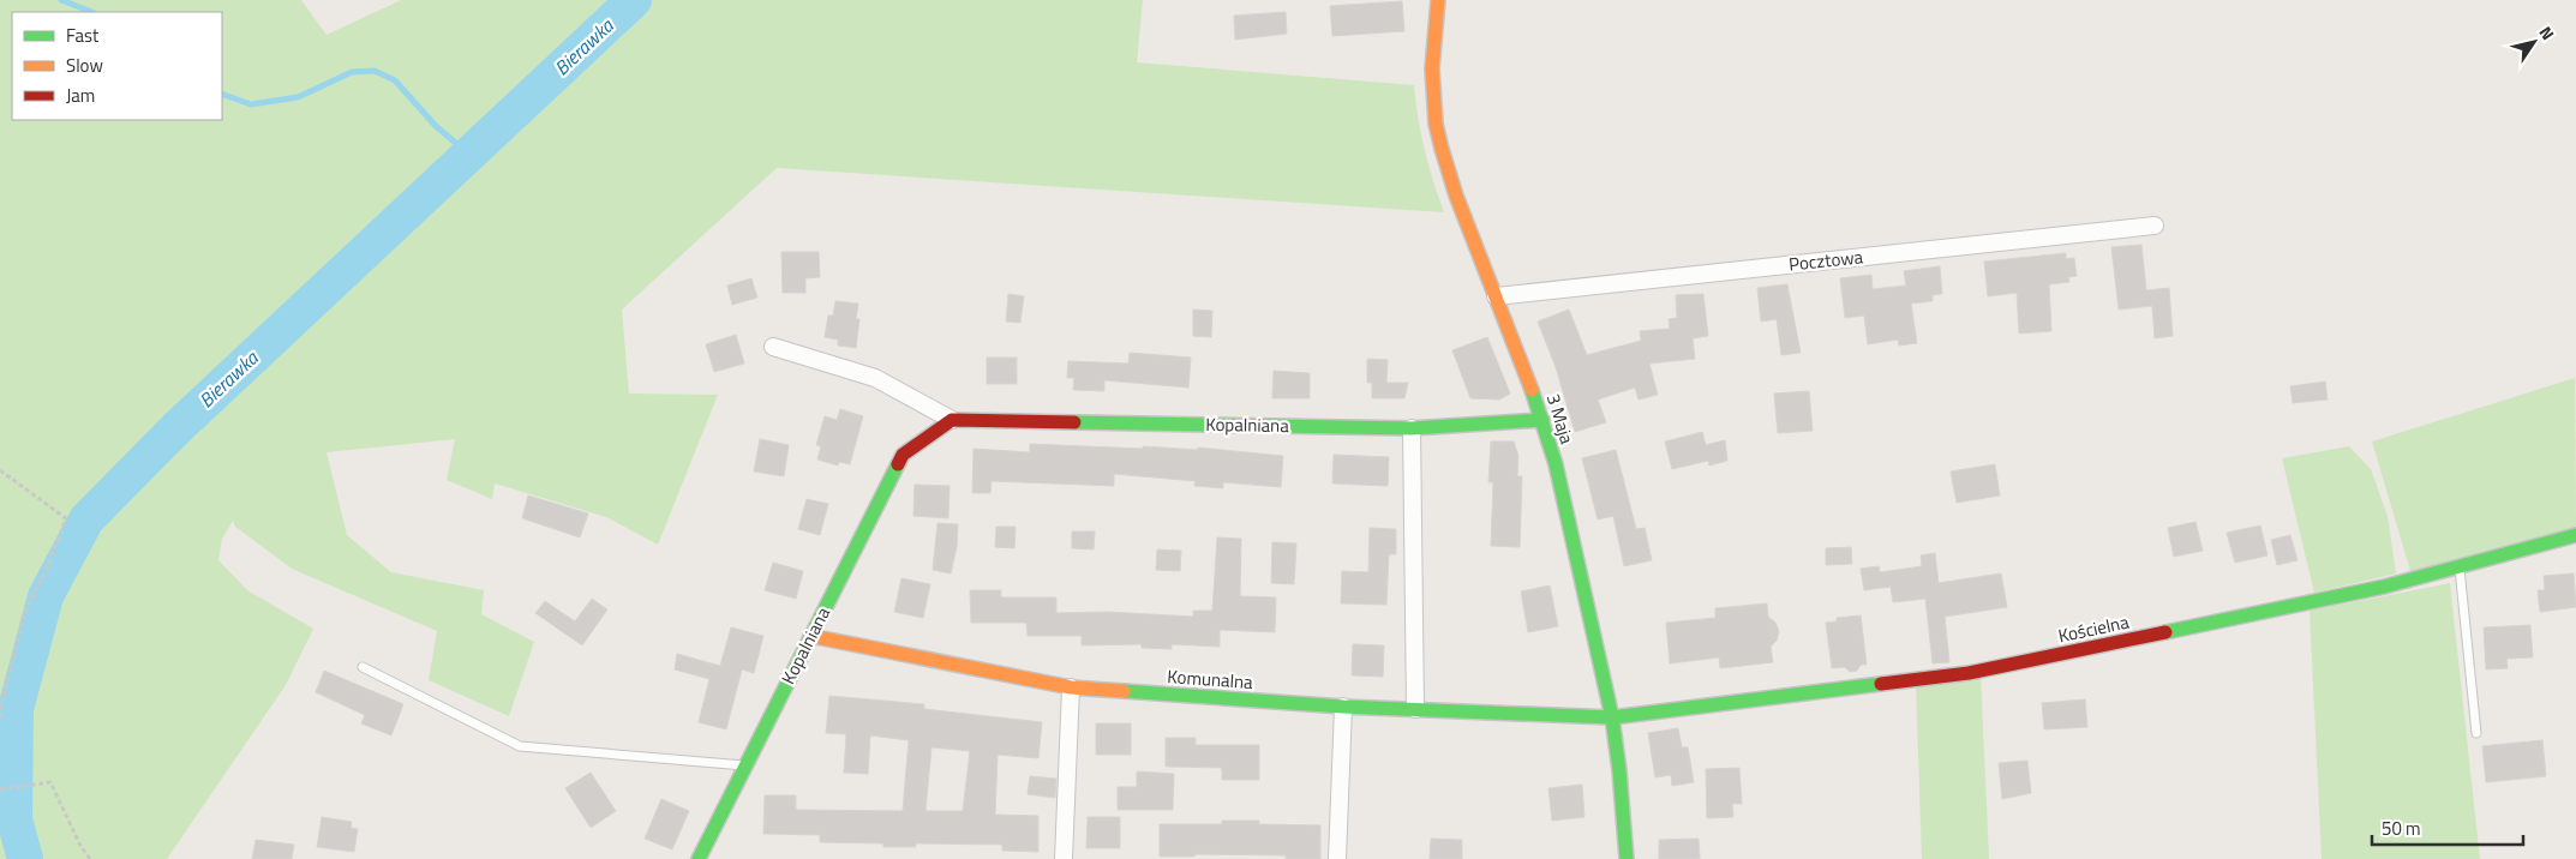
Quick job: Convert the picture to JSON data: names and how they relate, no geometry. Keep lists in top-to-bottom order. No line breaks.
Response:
{"streets":{"street":["Pocztowa","3 Maja","Kopalniana","Kościelna","Komunalna"]},"crossings":[["Pocztowa","3 Maja"],["3 Maja","Kopalniana"],["3 Maja","Kościelna"],["3 Maja","Komunalna"],["Kopalniana","Komunalna"],["Kościelna","Komunalna"]],"water":["Bierawka"],"legend":["Fast","Slow","Jam"],"scale_bar":"50 m","north":"top right"}
